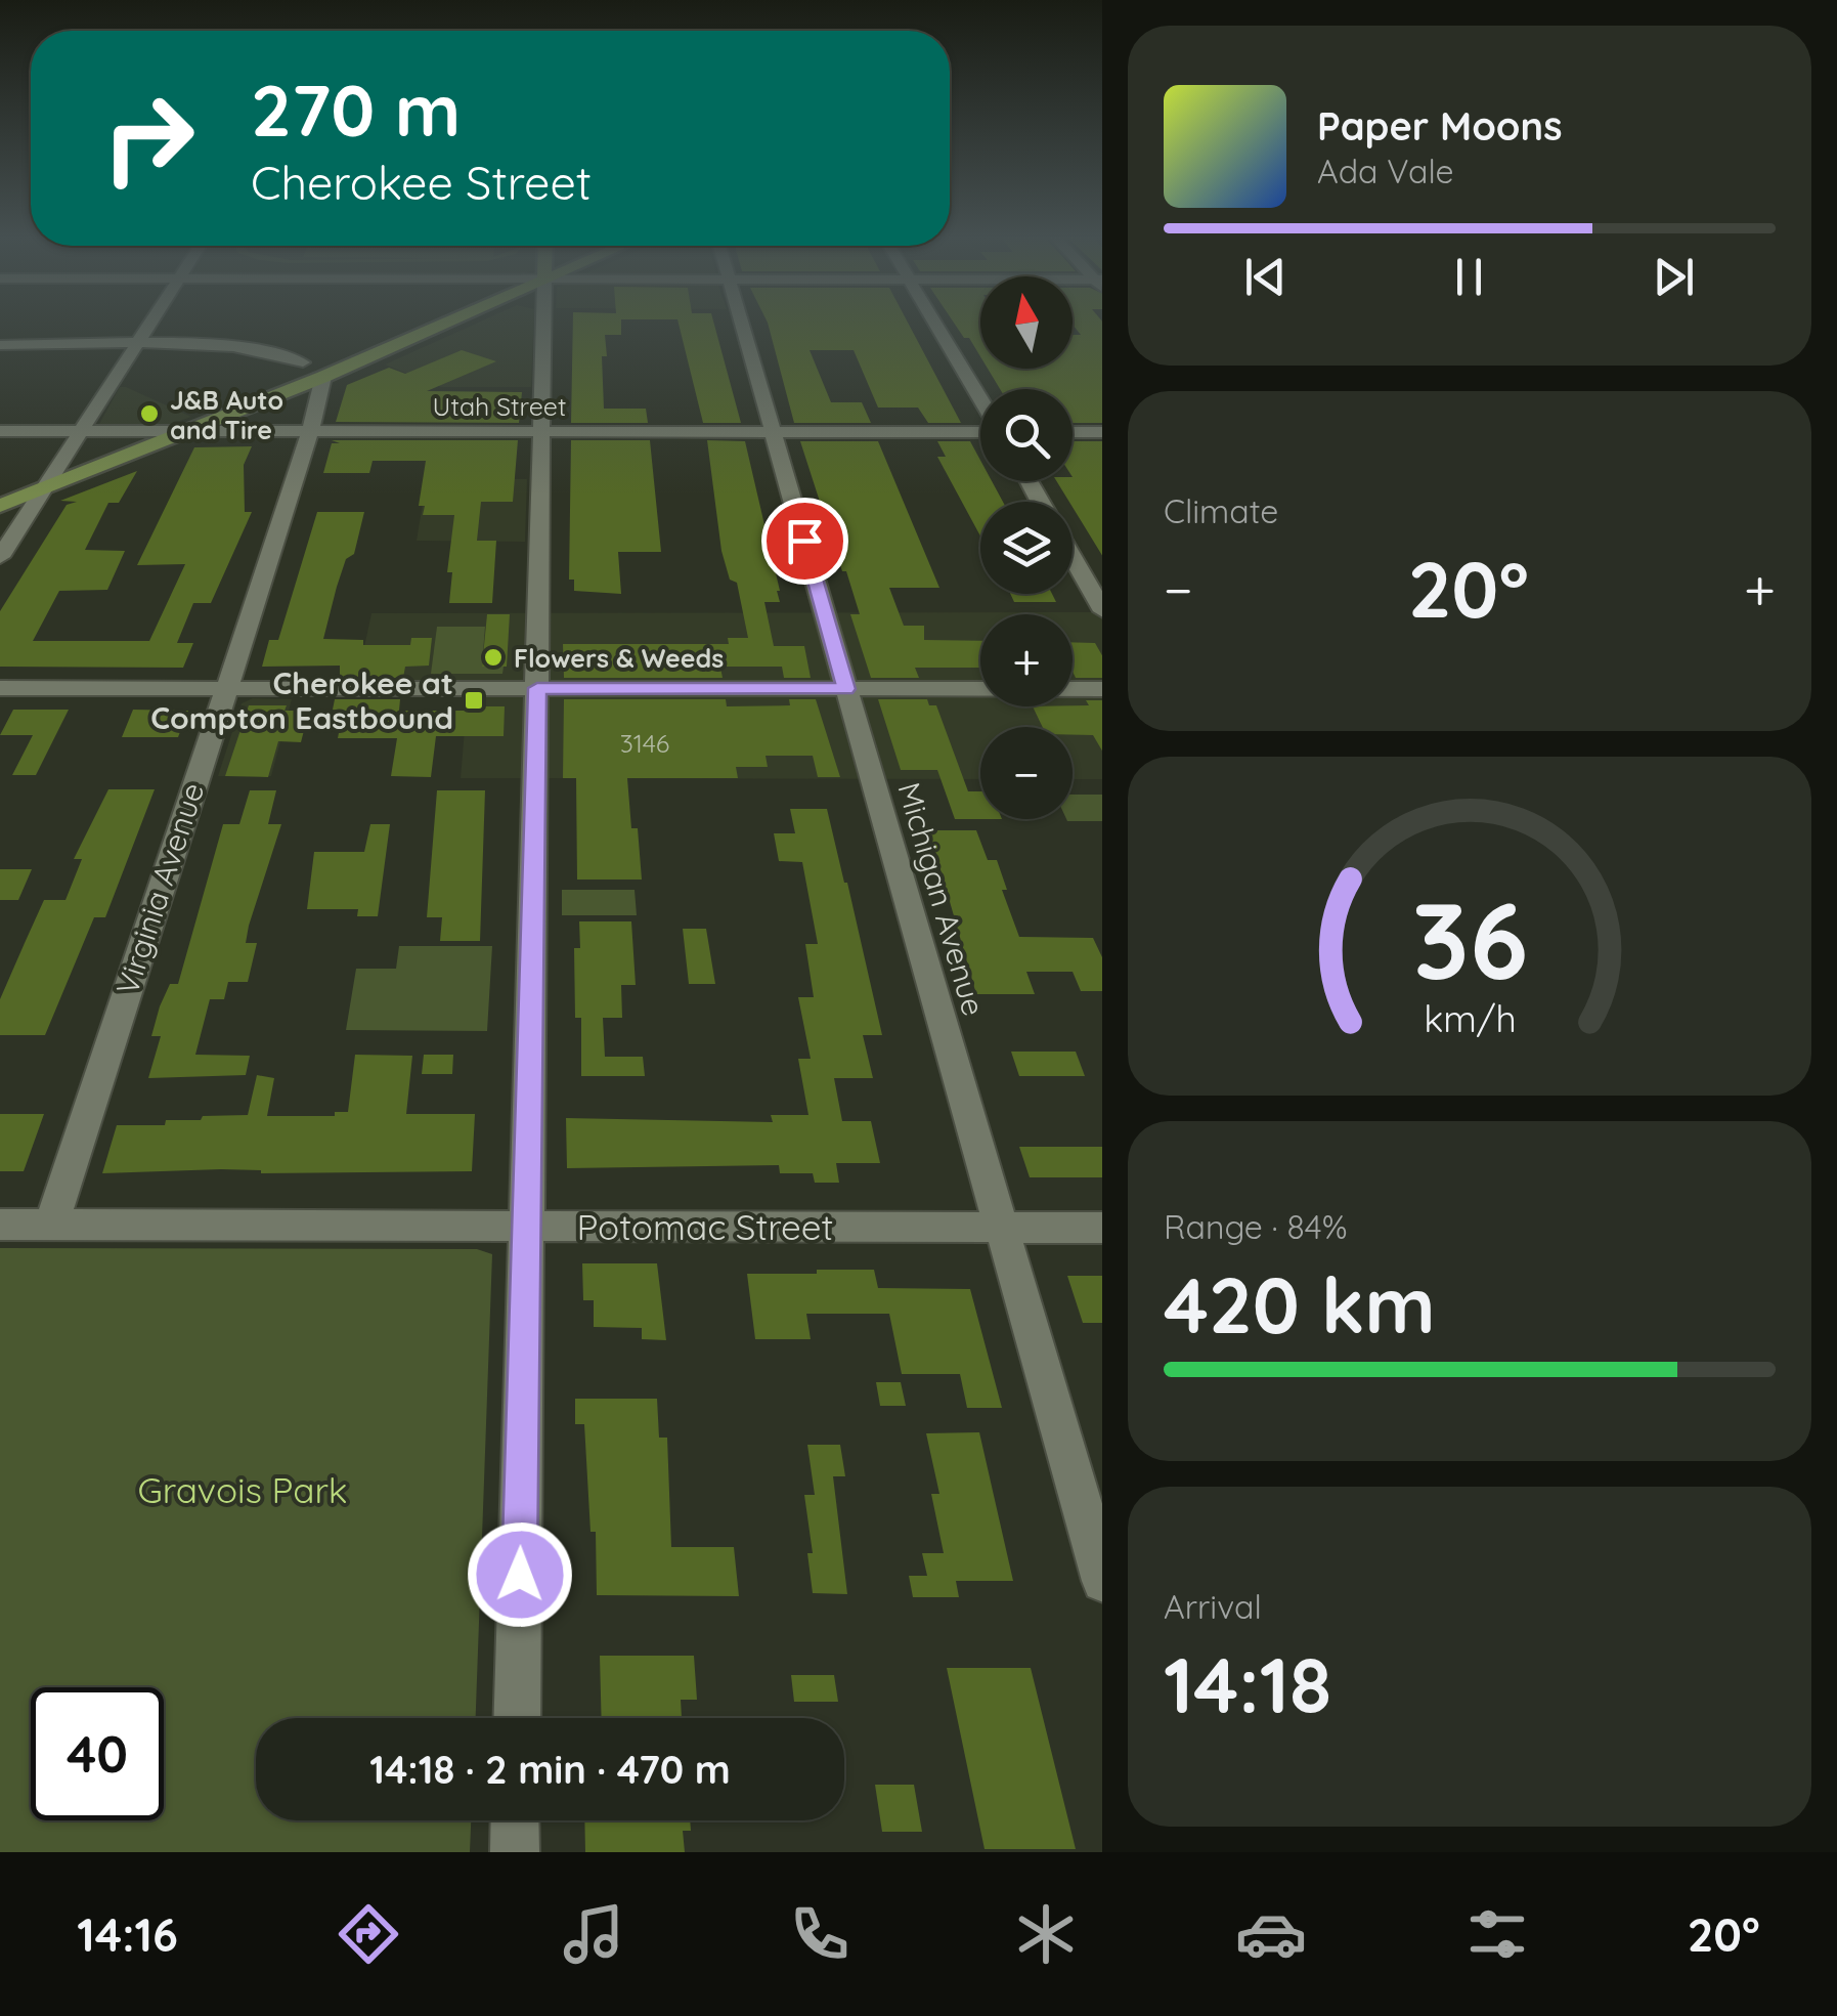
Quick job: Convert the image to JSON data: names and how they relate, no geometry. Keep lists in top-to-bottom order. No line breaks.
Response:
{"streets":{"street":["Utah Street","Virginia Avenue","Michigan Avenue","Potomac Street"]},"crossings":[["Utah Street","Virginia Avenue"],["Utah Street","Michigan Avenue"],["Virginia Avenue","Potomac Street"],["Michigan Avenue","Potomac Street"]],"parks":["Gravois Park"],"places":{"other":["J&B Auto and Tire","Flowers & Weeds"],"transit":["Cherokee at Compton Eastbound"]},"house_numbers":["3146"],"north":"top","page":{"turn":["270 m","Cherokee Street"],"song":["Paper Moons","Ada Vale"],"map_buttons":["+","−"],"tile":["Climate",["Range · 84%","420 km"],["Arrival","14:18"]],"heat":["−","20°","+"],"limit":"40","trip":"14:18 · 2 min · 470 m","tabs":["14:16","20°"],"gauge":["36","km/h"]}}
